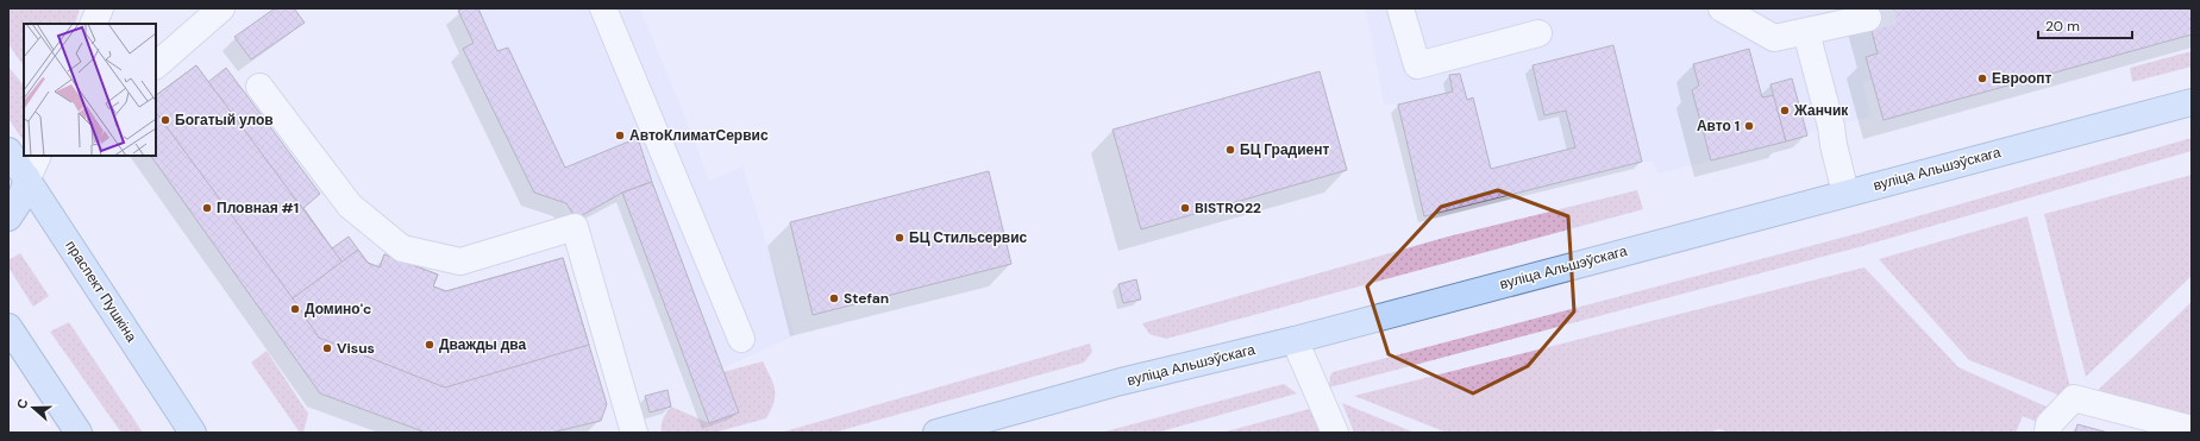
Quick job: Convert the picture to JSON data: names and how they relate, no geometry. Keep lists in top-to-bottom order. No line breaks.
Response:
{"streets":{"main road":["вуліца Альшэўскага","праспект Пушкіна"]},"places":["Евроопт","Жанчик","Богатый улов","Авто 1","АвтоКлиматСервис","БЦ Градиент","Пловная #1","BISTRO22","БЦ Стильсервис","Stefan","Домино'c","Дважды два","Visus"],"scale_bar":"20 m","north":"left"}
